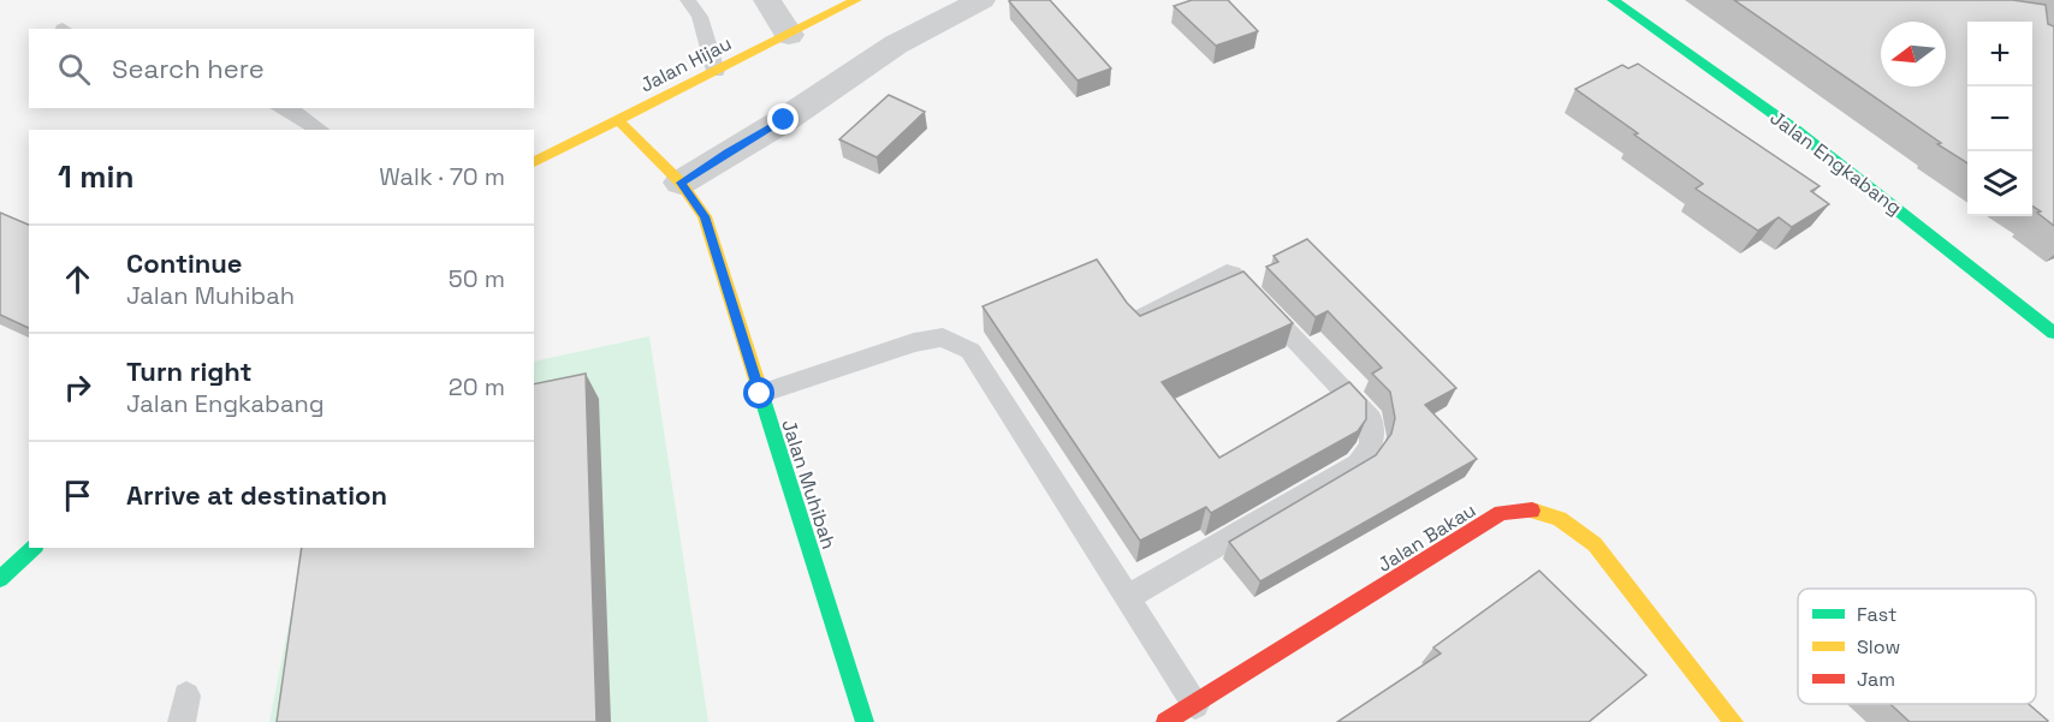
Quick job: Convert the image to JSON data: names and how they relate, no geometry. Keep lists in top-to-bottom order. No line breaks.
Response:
{"streets":{"street":["Jalan Hijau","Jalan Engkabang","Jalan Muhibah","Jalan Bakau"]},"crossings":[["Jalan Hijau","Jalan Muhibah"]],"legend":["Fast","Slow","Jam"],"north":"left","page":{"map_buttons":["+","−"],"search":"Search here","heading":["1 min","Walk · 70 m"],"list":[["Continue","Jalan Muhibah","50 m"],["Turn right","Jalan Engkabang","20 m"],"Arrive at destination"]}}
